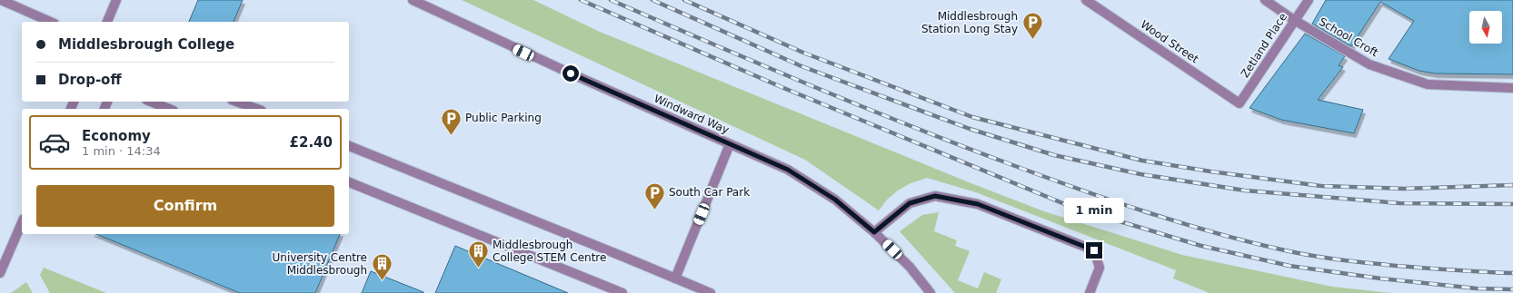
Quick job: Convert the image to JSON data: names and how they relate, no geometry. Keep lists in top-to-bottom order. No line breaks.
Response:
{"streets":{"street":["School Croft","Wood Street","Zetland Place","Windward Way"]},"crossings":[["School Croft","Zetland Place"],["Wood Street","Zetland Place"]],"places":{"parking":["Middlesbrough Station Long Stay","Public Parking","South Car Park"],"building":["Middlesbrough College STEM Centre","University Centre Middlesbrough"]},"north":"bottom","page":{"banner":["Middlesbrough College","Drop-off"],"list":[{"name":"Economy","note":"1 min · 14:34","value":"£2.40"}],"buttons":"Confirm","bubble":"1 min"}}
